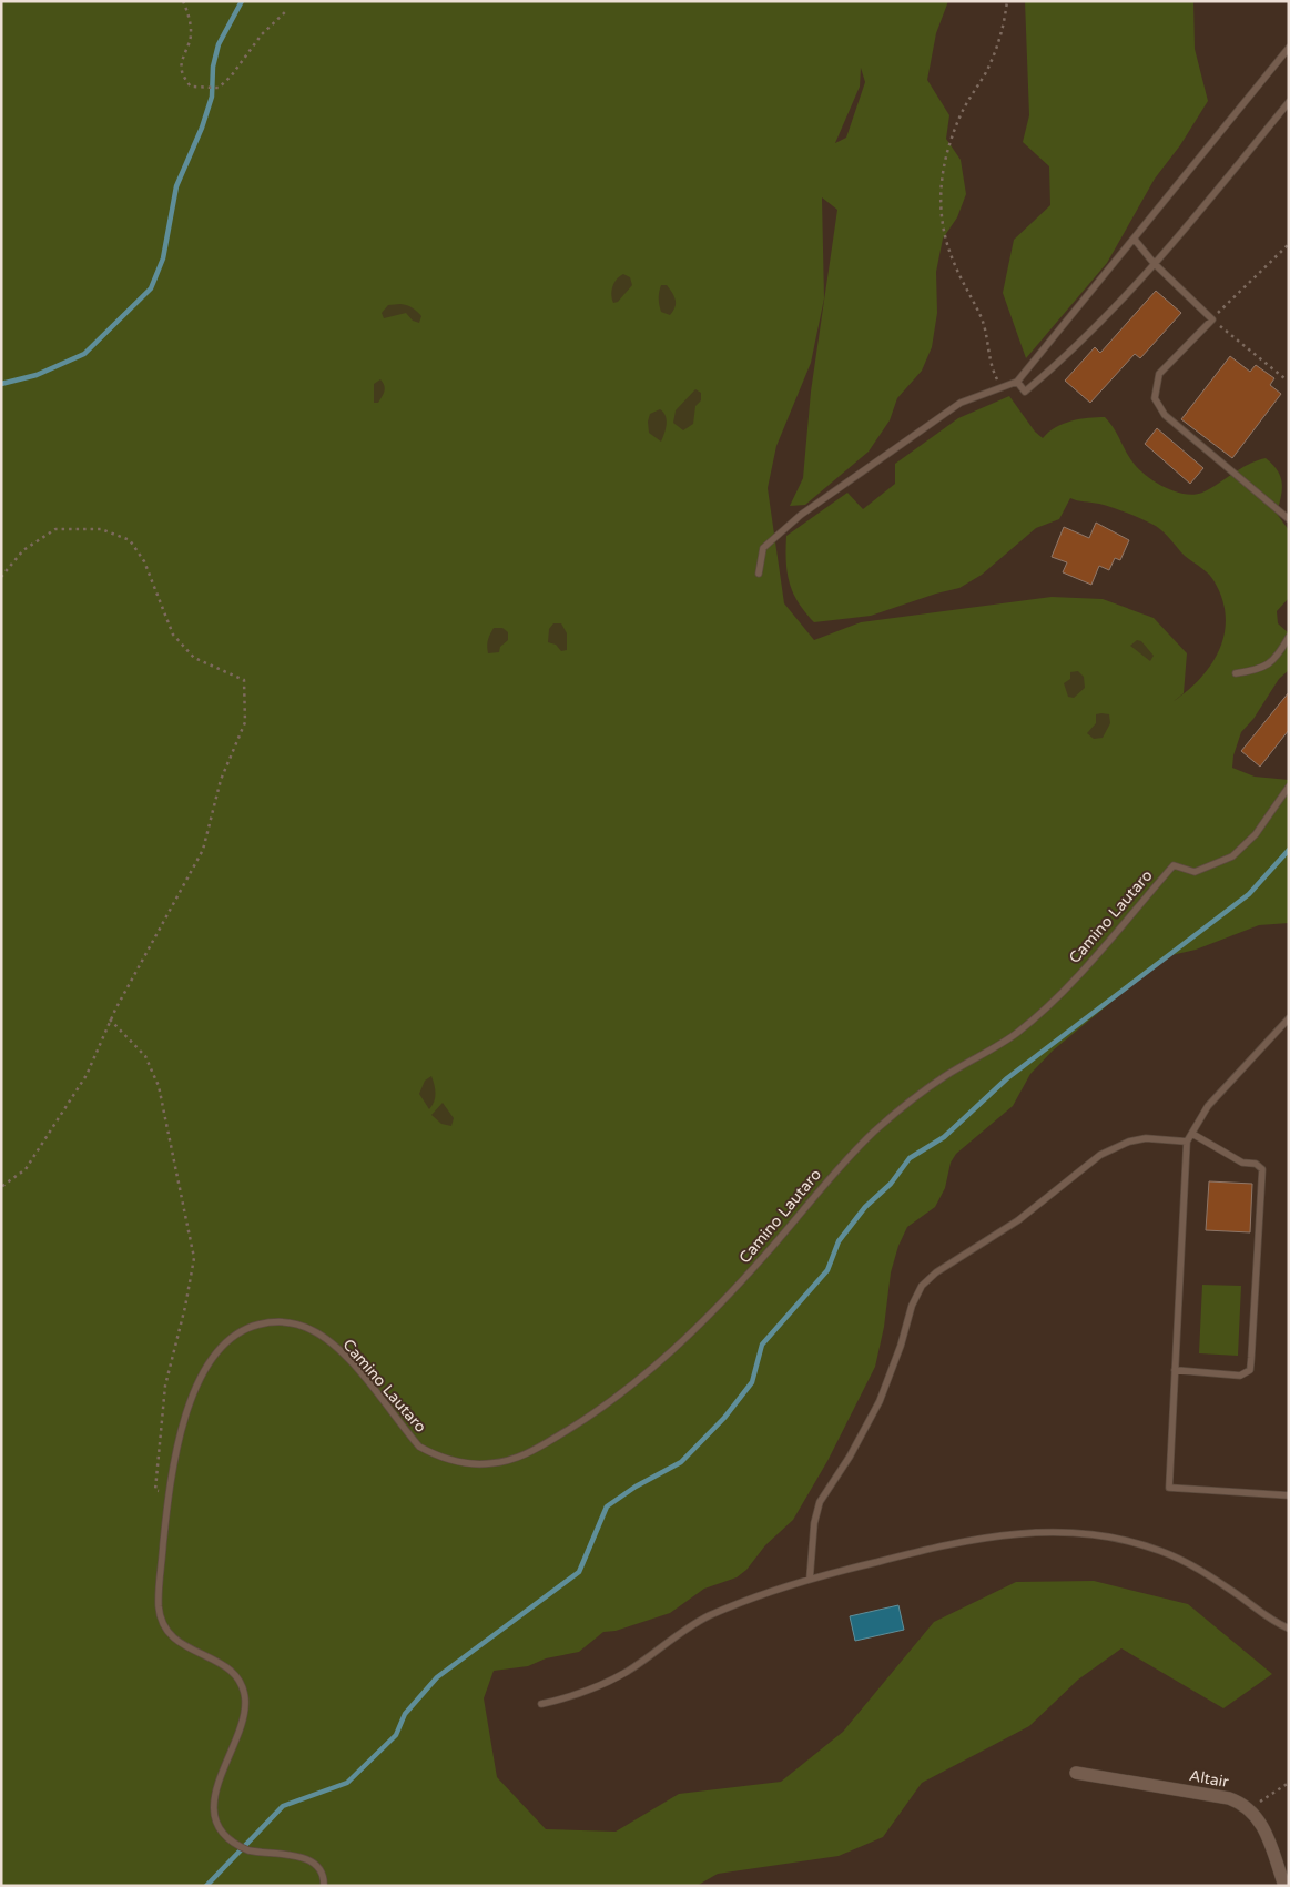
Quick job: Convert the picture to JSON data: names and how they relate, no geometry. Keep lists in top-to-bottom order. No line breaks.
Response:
{"streets":{"street":["Altair"],"lane":["Camino Lautaro"]}}
